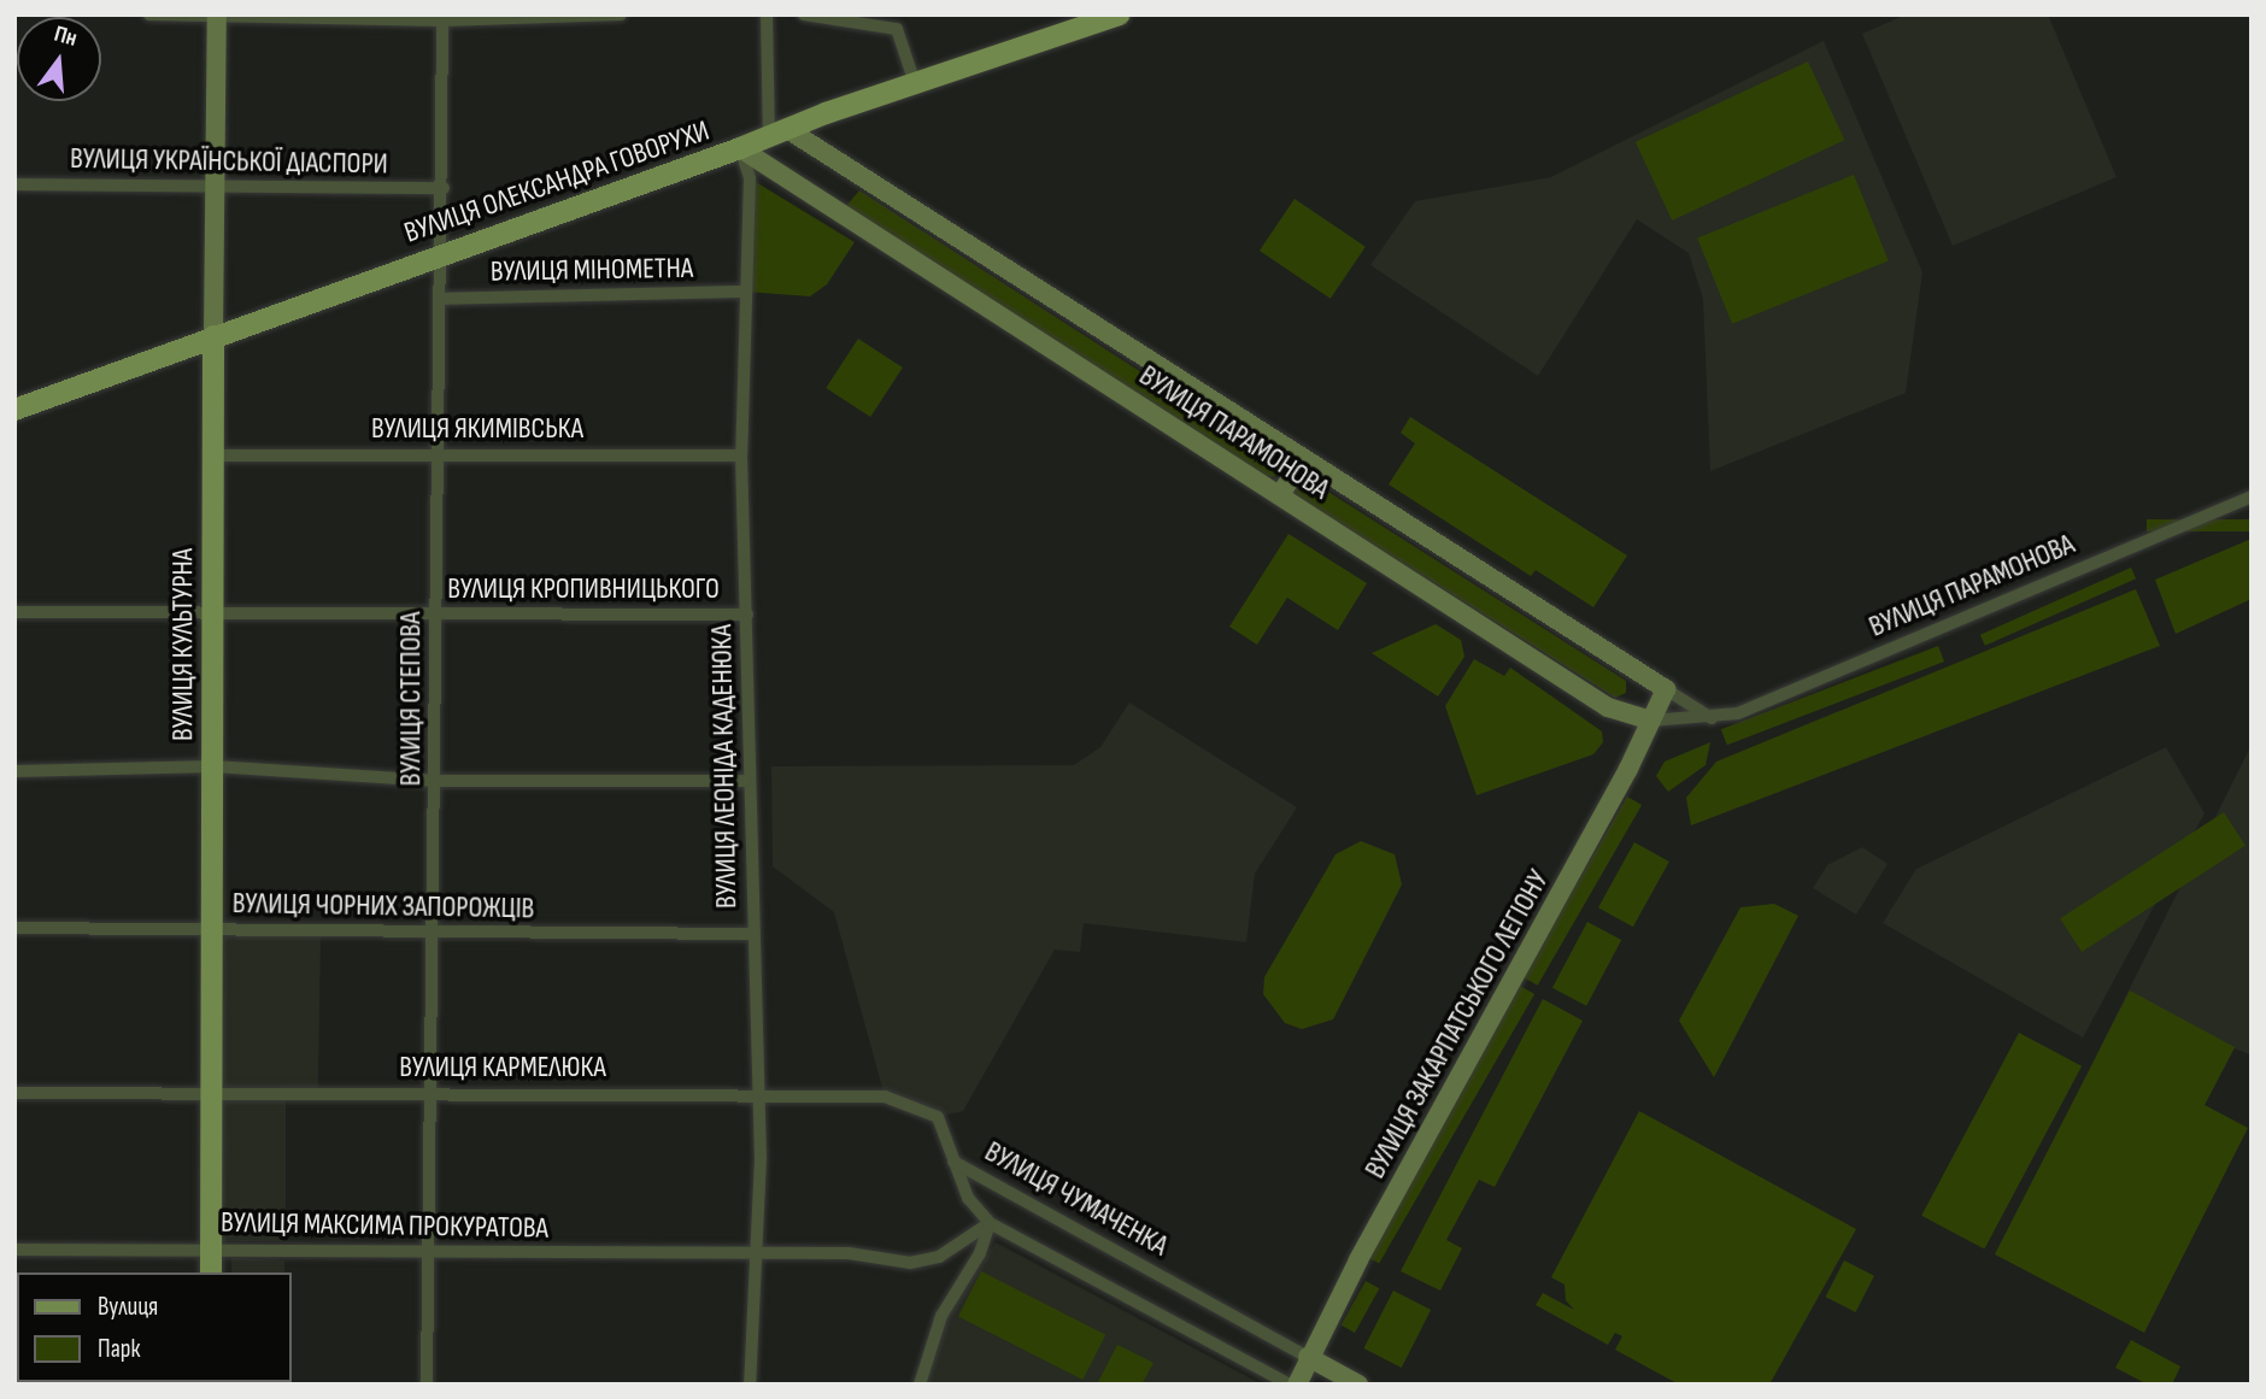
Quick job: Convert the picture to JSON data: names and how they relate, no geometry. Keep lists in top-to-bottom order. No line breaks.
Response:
{"streets":{"main road":["ВУЛИЦЯ ОЛЕКСАНДРА ГОВОРУХИ","ВУЛИЦЯ КУЛЬТУРНА"],"street":["ВУЛИЦЯ УКРАЇНСЬКОЇ ДІАСПОРИ","ВУЛИЦЯ МІНОМЕТНА","ВУЛИЦЯ ЯКИМІВСЬКА","ВУЛИЦЯ ПАРАМОНОВА","ВУЛИЦЯ КРОПИВНИЦЬКОГО","ВУЛИЦЯ СТЕПОВА","ВУЛИЦЯ ЛЕОНІДА КАДЕНЮКА","ВУЛИЦЯ ЧОРНИХ ЗАПОРОЖЦІВ","ВУЛИЦЯ ЗАКАРПАТСЬКОГО ЛЕГІОНУ","ВУЛИЦЯ КАРМЕЛЮКА","ВУЛИЦЯ ЧУМАЧЕНКА","ВУЛИЦЯ МАКСИМА ПРОКУРАТОВА"]},"crossings":[["ВУЛИЦЯ УКРАЇНСЬКОЇ ДІАСПОРИ","ВУЛИЦЯ КУЛЬТУРНА"],["ВУЛИЦЯ УКРАЇНСЬКОЇ ДІАСПОРИ","ВУЛИЦЯ СТЕПОВА"],["ВУЛИЦЯ ОЛЕКСАНДРА ГОВОРУХИ","ВУЛИЦЯ ПАРАМОНОВА"],["ВУЛИЦЯ ОЛЕКСАНДРА ГОВОРУХИ","ВУЛИЦЯ КУЛЬТУРНА"],["ВУЛИЦЯ ОЛЕКСАНДРА ГОВОРУХИ","ВУЛИЦЯ СТЕПОВА"],["ВУЛИЦЯ ОЛЕКСАНДРА ГОВОРУХИ","ВУЛИЦЯ ЛЕОНІДА КАДЕНЮКА"],["ВУЛИЦЯ МІНОМЕТНА","ВУЛИЦЯ СТЕПОВА"],["ВУЛИЦЯ МІНОМЕТНА","ВУЛИЦЯ ЛЕОНІДА КАДЕНЮКА"],["ВУЛИЦЯ ЯКИМІВСЬКА","ВУЛИЦЯ КУЛЬТУРНА"],["ВУЛИЦЯ ЯКИМІВСЬКА","ВУЛИЦЯ СТЕПОВА"],["ВУЛИЦЯ ЯКИМІВСЬКА","ВУЛИЦЯ ЛЕОНІДА КАДЕНЮКА"],["ВУЛИЦЯ ПАРАМОНОВА","ВУЛИЦЯ ЛЕОНІДА КАДЕНЮКА"],["ВУЛИЦЯ ПАРАМОНОВА","ВУЛИЦЯ ЗАКАРПАТСЬКОГО ЛЕГІОНУ"],["ВУЛИЦЯ КРОПИВНИЦЬКОГО","ВУЛИЦЯ КУЛЬТУРНА"],["ВУЛИЦЯ КРОПИВНИЦЬКОГО","ВУЛИЦЯ СТЕПОВА"],["ВУЛИЦЯ КРОПИВНИЦЬКОГО","ВУЛИЦЯ ЛЕОНІДА КАДЕНЮКА"],["ВУЛИЦЯ КУЛЬТУРНА","ВУЛИЦЯ ЧОРНИХ ЗАПОРОЖЦІВ"],["ВУЛИЦЯ КУЛЬТУРНА","ВУЛИЦЯ КАРМЕЛЮКА"],["ВУЛИЦЯ КУЛЬТУРНА","ВУЛИЦЯ МАКСИМА ПРОКУРАТОВА"],["ВУЛИЦЯ СТЕПОВА","ВУЛИЦЯ ЧОРНИХ ЗАПОРОЖЦІВ"],["ВУЛИЦЯ СТЕПОВА","ВУЛИЦЯ КАРМЕЛЮКА"],["ВУЛИЦЯ СТЕПОВА","ВУЛИЦЯ МАКСИМА ПРОКУРАТОВА"],["ВУЛИЦЯ ЛЕОНІДА КАДЕНЮКА","ВУЛИЦЯ ЧОРНИХ ЗАПОРОЖЦІВ"],["ВУЛИЦЯ ЛЕОНІДА КАДЕНЮКА","ВУЛИЦЯ КАРМЕЛЮКА"],["ВУЛИЦЯ ЛЕОНІДА КАДЕНЮКА","ВУЛИЦЯ МАКСИМА ПРОКУРАТОВА"],["ВУЛИЦЯ ЗАКАРПАТСЬКОГО ЛЕГІОНУ","ВУЛИЦЯ ЧУМАЧЕНКА"],["ВУЛИЦЯ КАРМЕЛЮКА","ВУЛИЦЯ ЧУМАЧЕНКА"],["ВУЛИЦЯ ЧУМАЧЕНКА","ВУЛИЦЯ МАКСИМА ПРОКУРАТОВА"]],"legend":["Вулиця","Парк"],"north":"top"}
